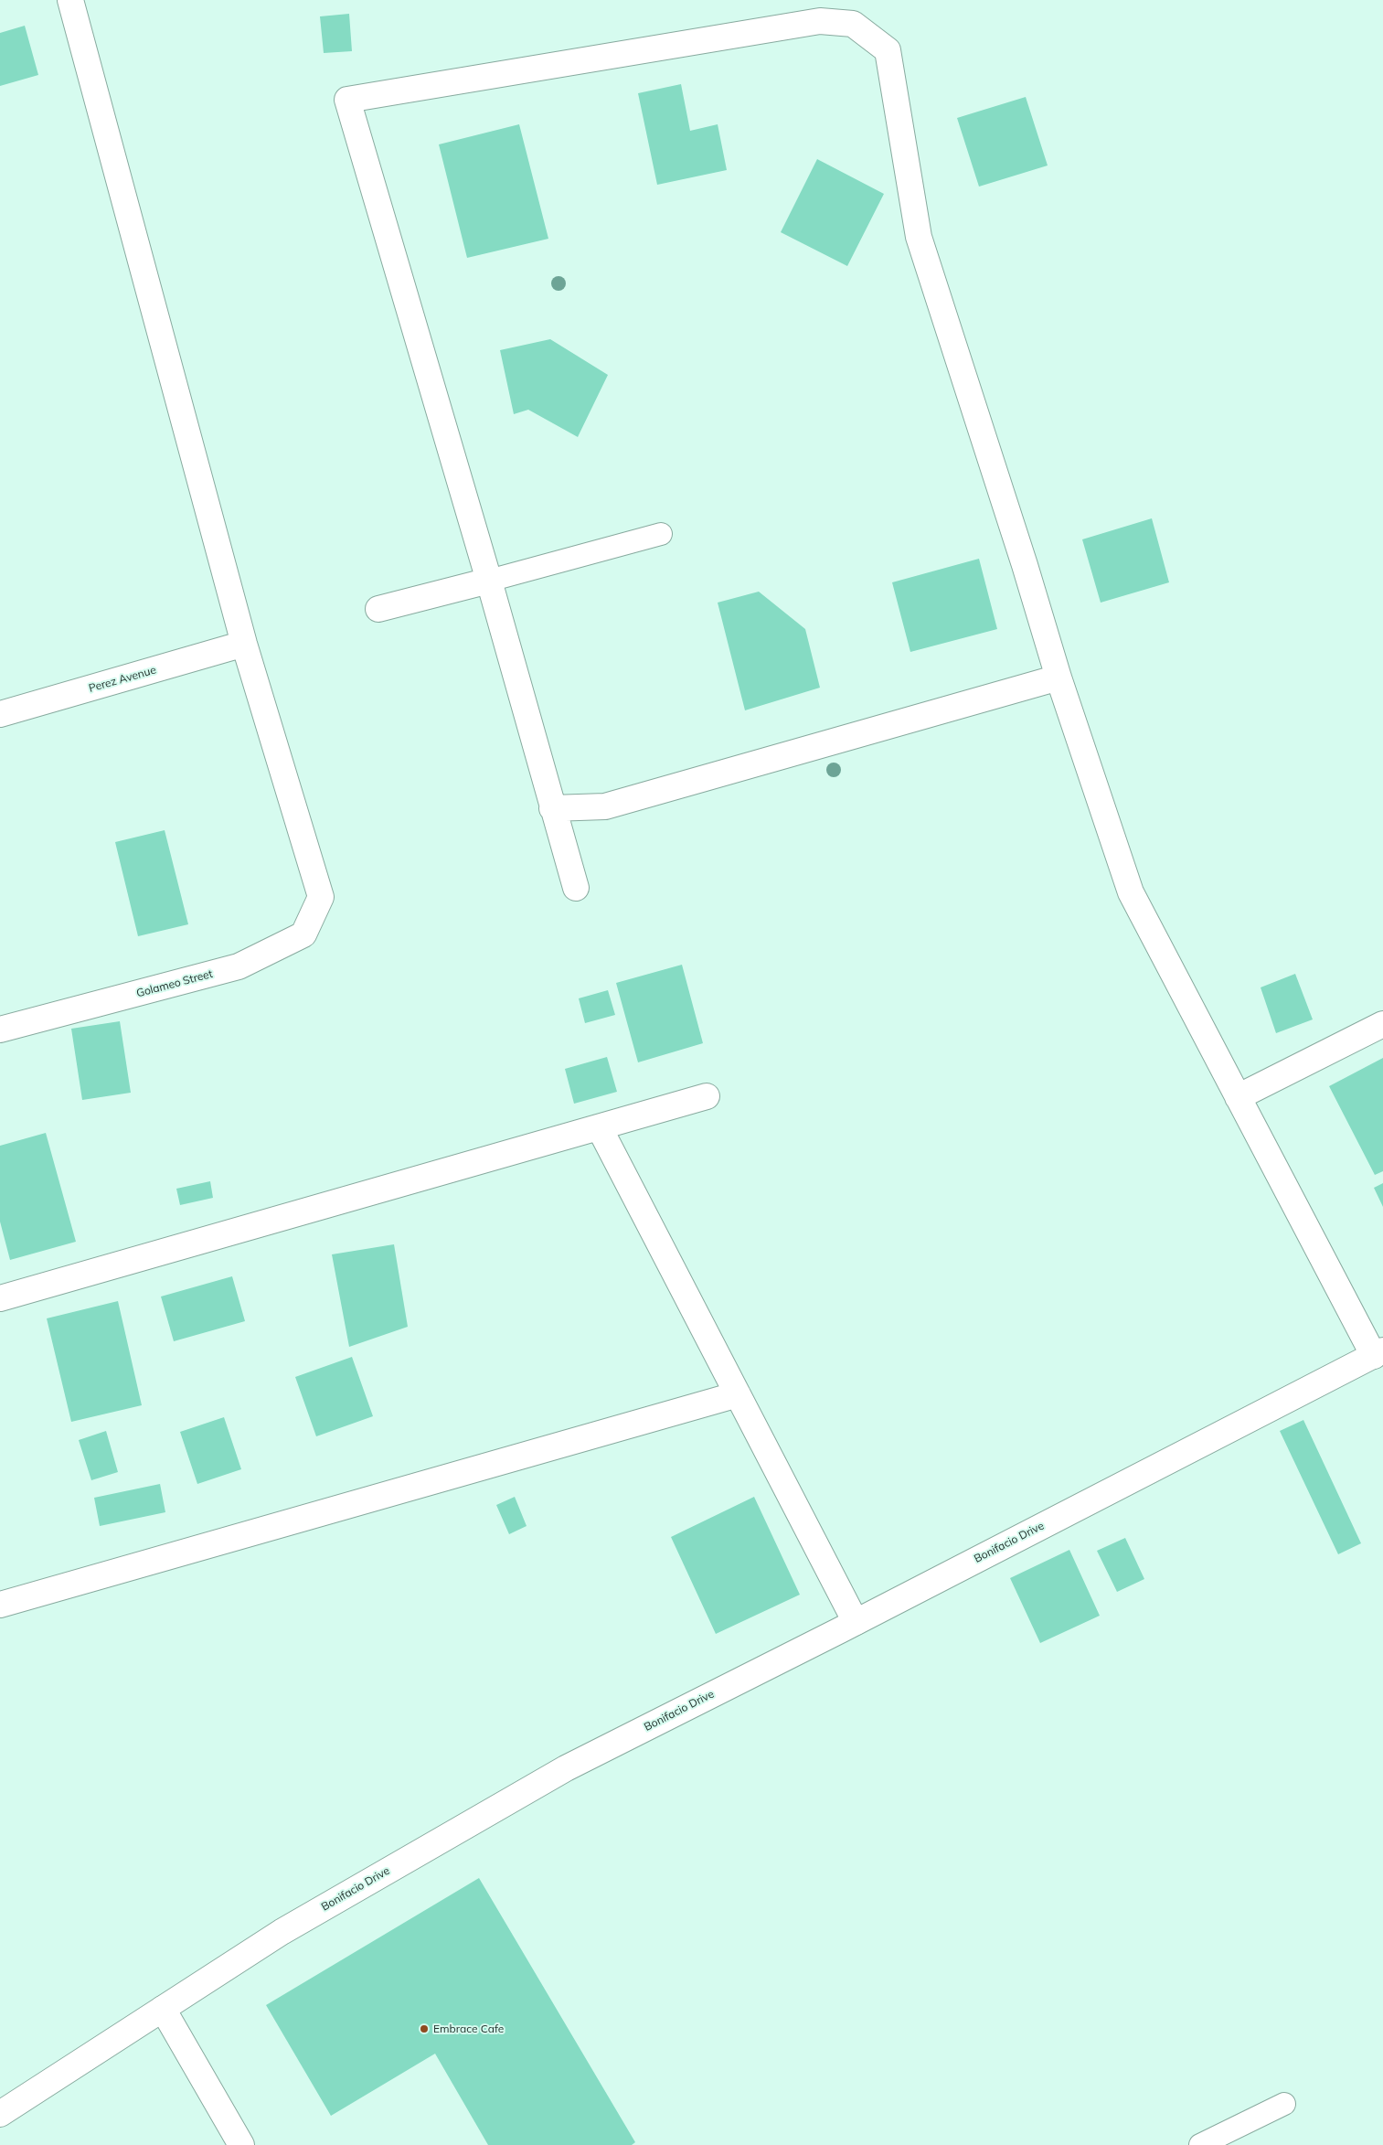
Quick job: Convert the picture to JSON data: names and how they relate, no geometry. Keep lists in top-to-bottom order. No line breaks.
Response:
{"streets":{"street":["Perez Avenue","Golameo Street","Bonifacio Drive"]},"crossings":[["Perez Avenue","Golameo Street"]],"places":["Embrace Cafe"]}
